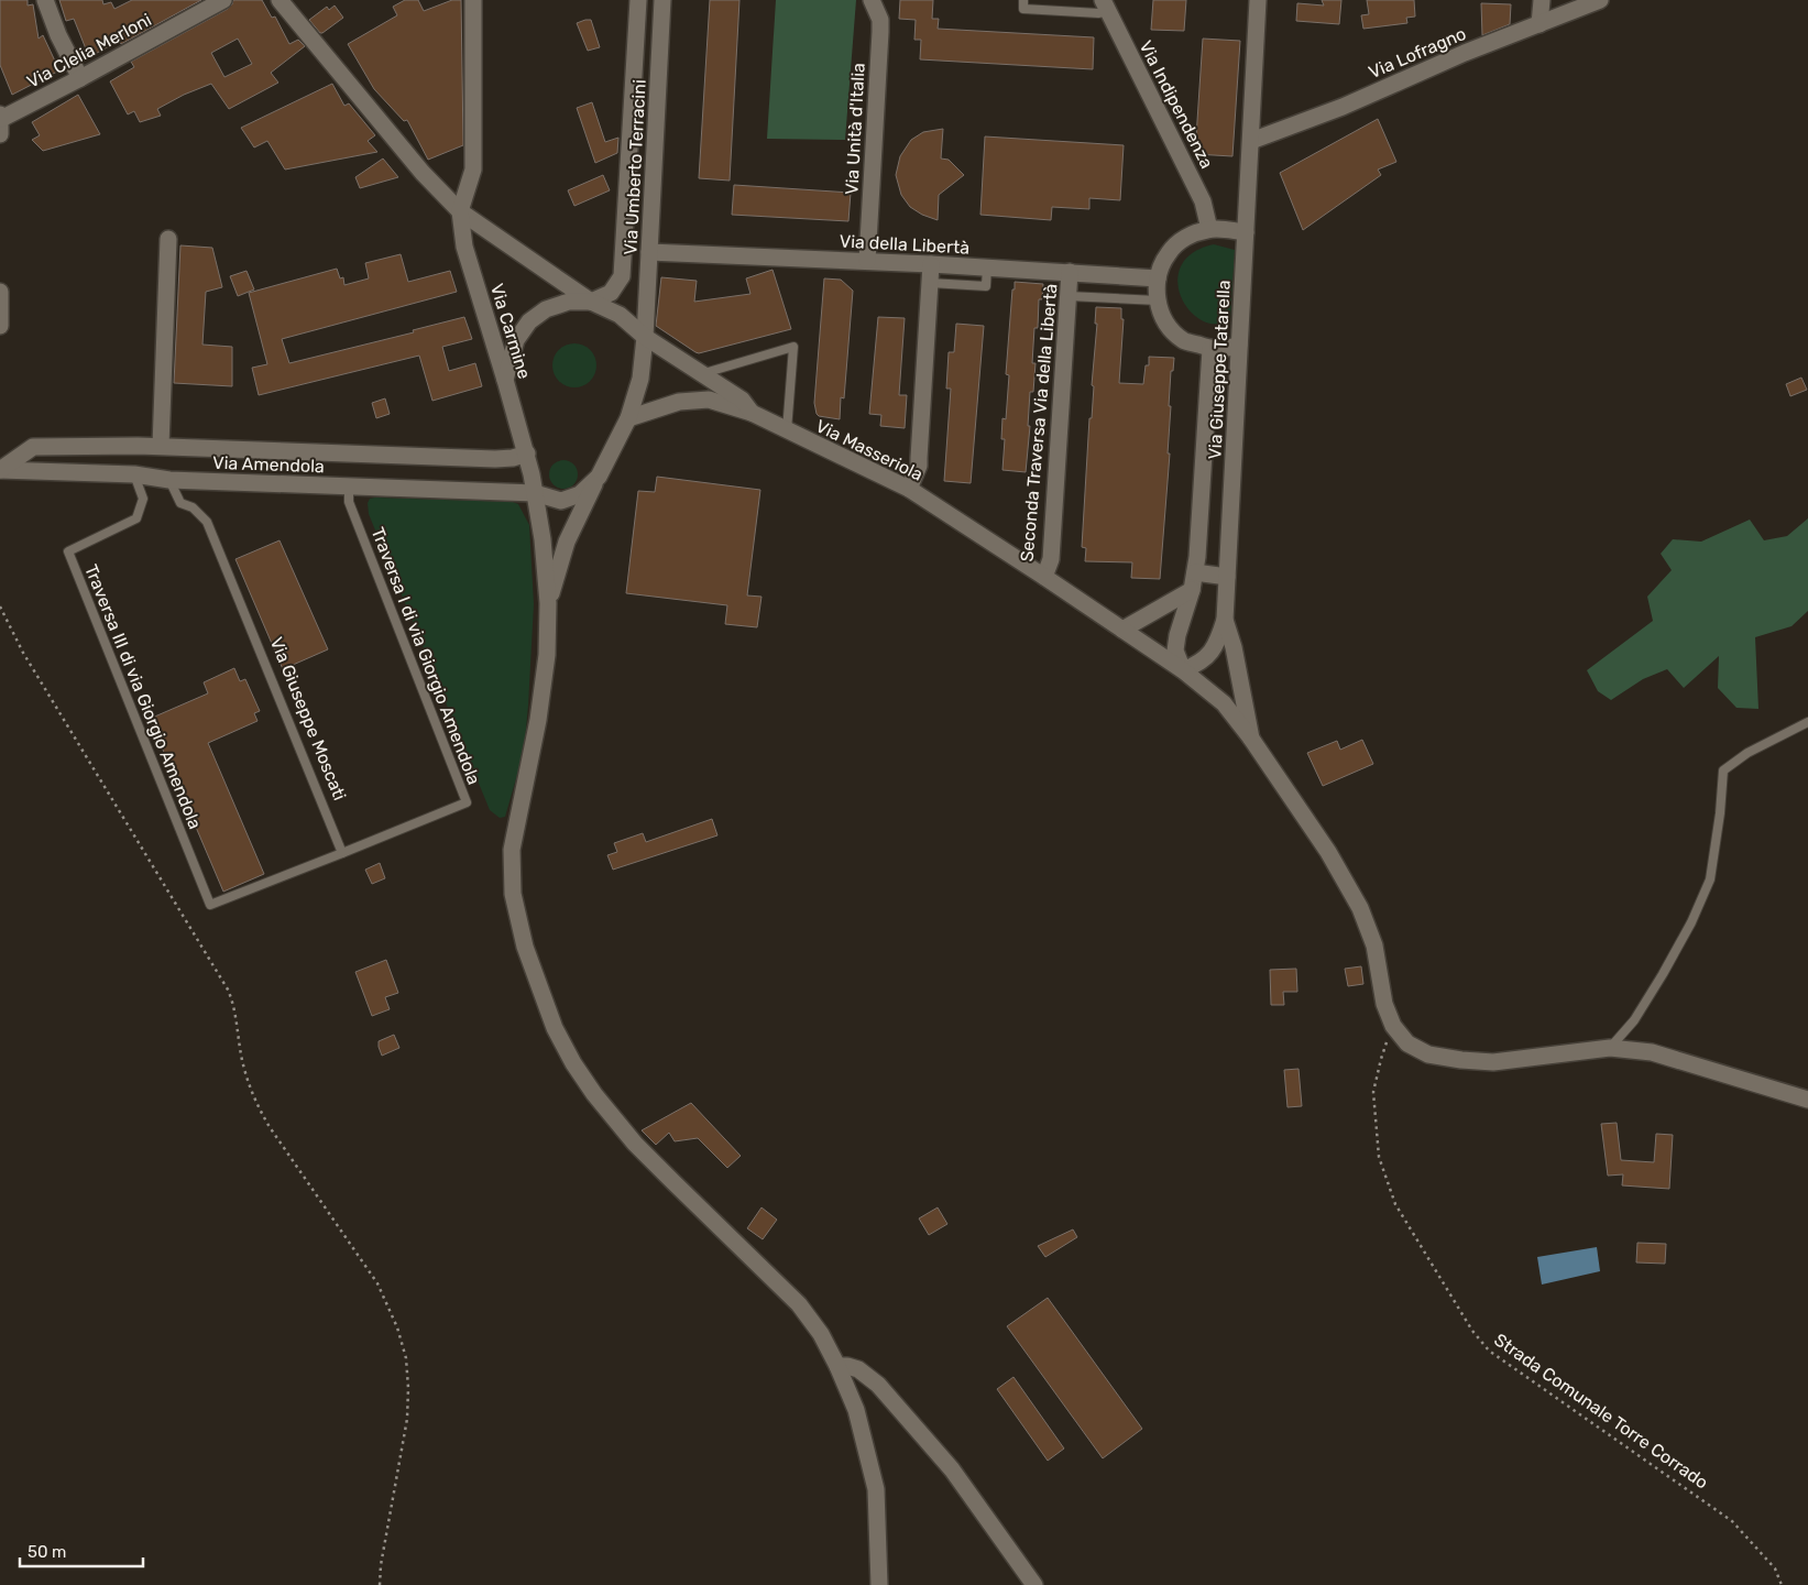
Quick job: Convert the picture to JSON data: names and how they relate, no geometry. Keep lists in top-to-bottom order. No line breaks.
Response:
{"streets":{"street":["Via Clelia Merloni","Via Lofragno","Via Indipendenza","Via Unità d'Italia","Via Umberto Terracini","Via della Libertà","Via Carmine","Via Giuseppe Tatarella","Seconda Traversa Via della Libertà","Via Masseriola","Via Amendola"],"lane":["Traversa I di via Giorgio Amendola","Traversa III di via Giorgio Amendola","Via Giuseppe Moscati"],"path":["Strada Comunale Torre Corrado"]},"crossings":[["Via Lofragno","Via Giuseppe Tatarella"],["Via Indipendenza","Via della Libertà"],["Via Indipendenza","Via Giuseppe Tatarella"],["Via Unità d'Italia","Via della Libertà"],["Via Umberto Terracini","Via della Libertà"],["Via Umberto Terracini","Via Carmine"],["Via Umberto Terracini","Via Masseriola"],["Via Umberto Terracini","Via Amendola"],["Via della Libertà","Via Giuseppe Tatarella"],["Via della Libertà","Seconda Traversa Via della Libertà"],["Via Carmine","Via Masseriola"],["Via Carmine","Via Amendola"],["Via Giuseppe Tatarella","Via Masseriola"],["Seconda Traversa Via della Libertà","Via Masseriola"],["Via Masseriola","Via Amendola"],["Via Masseriola","Strada Comunale Torre Corrado"],["Via Amendola","Traversa I di via Giorgio Amendola"],["Via Amendola","Traversa III di via Giorgio Amendola"],["Via Amendola","Via Giuseppe Moscati"],["Traversa I di via Giorgio Amendola","Traversa III di via Giorgio Amendola"],["Traversa I di via Giorgio Amendola","Via Giuseppe Moscati"],["Traversa III di via Giorgio Amendola","Via Giuseppe Moscati"]],"scale_bar":"50 m"}
